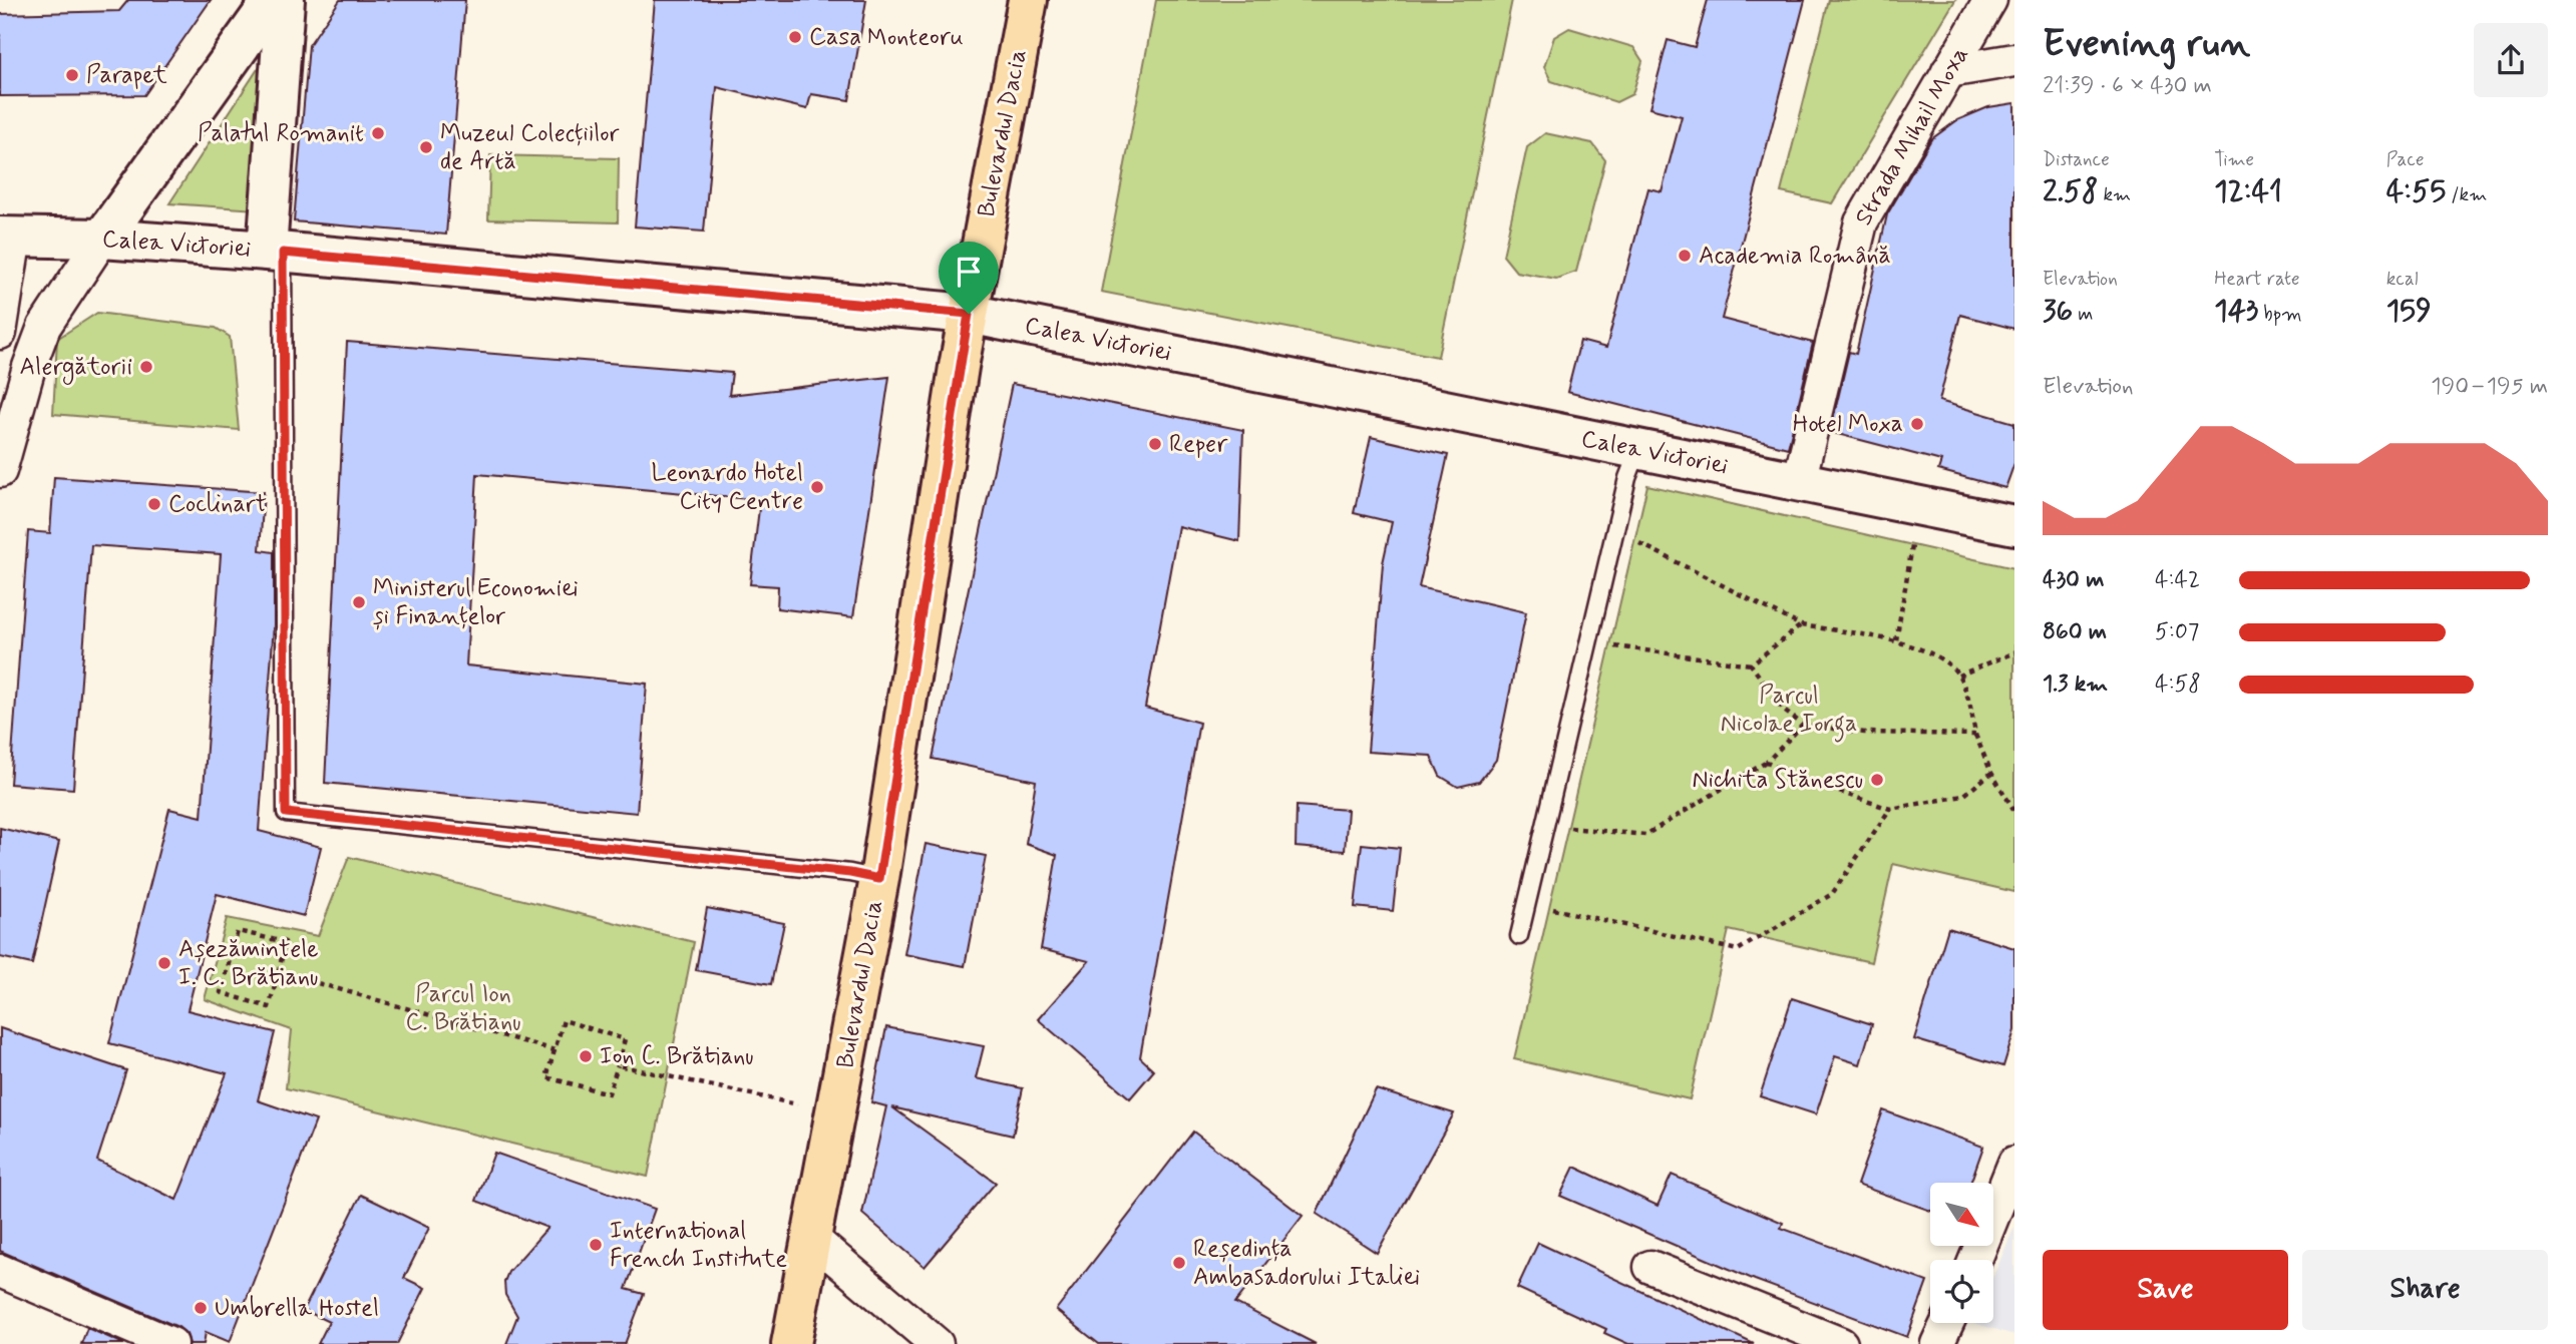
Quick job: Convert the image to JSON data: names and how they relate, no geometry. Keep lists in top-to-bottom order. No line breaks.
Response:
{"streets":{"main road":["Bulevardul Dacia","Calea Victoriei"],"street":["Strada Mihail Moxa"]},"crossings":[["Bulevardul Dacia","Calea Victoriei"],["Strada Mihail Moxa","Calea Victoriei"]],"parks":["Parcul Nicolae Iorga","Parcul Ion C. Brătianu"],"places":["Casa Monteoru","Parapet","Palatul Romanit","Muzeul Colecțiilor de Artă","Academia Română","Alergătorii","Hotel Moxa","Reper","Leonardo Hotel City Centre","Coclinart","Ministerul Economiei și Finanțelor","Nichita Stănescu","Așezămintele I. C. Brătianu","Ion C. Brătianu","International French Institute","Reședința Ambasadorului Italiei","Umbrella Hostel"],"north":"bottom right","page":{"heading":["Evening run","21:39 · 6 × 430 m"],"stats":[["Distance","2.58 km"],["Time","12:41"],["Pace","4:55 /km"],["Elevation","36 m"],["Heart rate","143 bpm"],["kcal","159"]],"chart":["Elevation","190–195 m"],"list":[{"name":"430 m","note":"4:42"},{"name":"860 m","note":"5:07"},{"name":"1.3 km","note":"4:58"}],"buttons":["Save","Share"]}}
